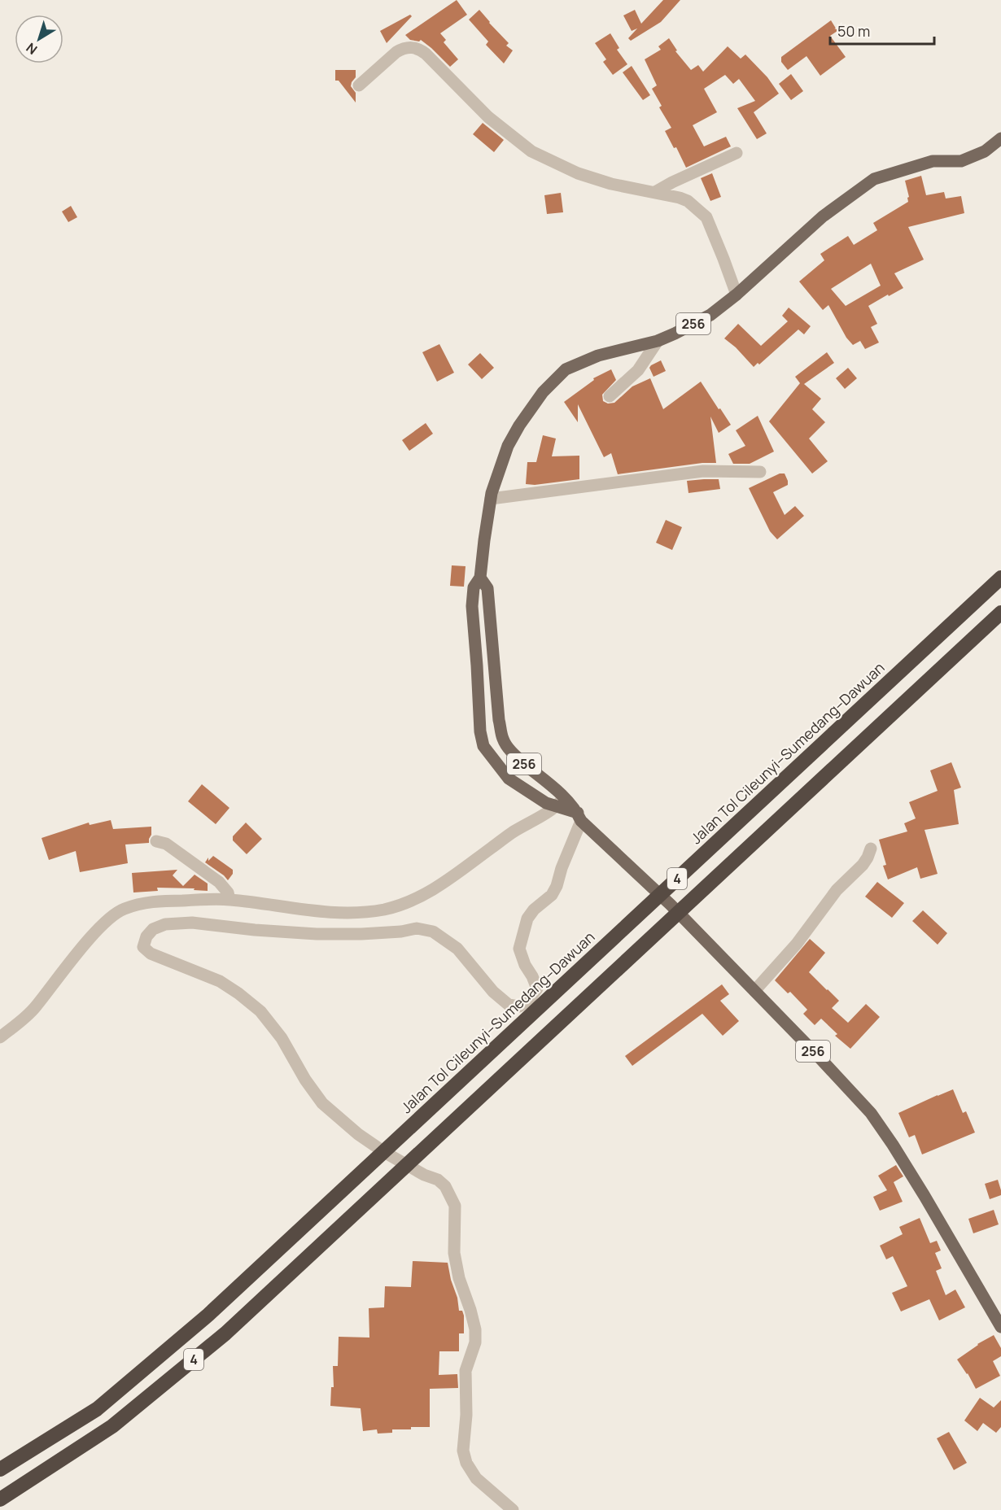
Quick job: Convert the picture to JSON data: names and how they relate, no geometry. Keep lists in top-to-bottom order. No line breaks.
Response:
{"streets":{"highway":["Jalan Tol Cileunyi–Sumedang–Dawuan","4"],"main road":["256"]},"scale_bar":"50 m","north":"bottom left"}
